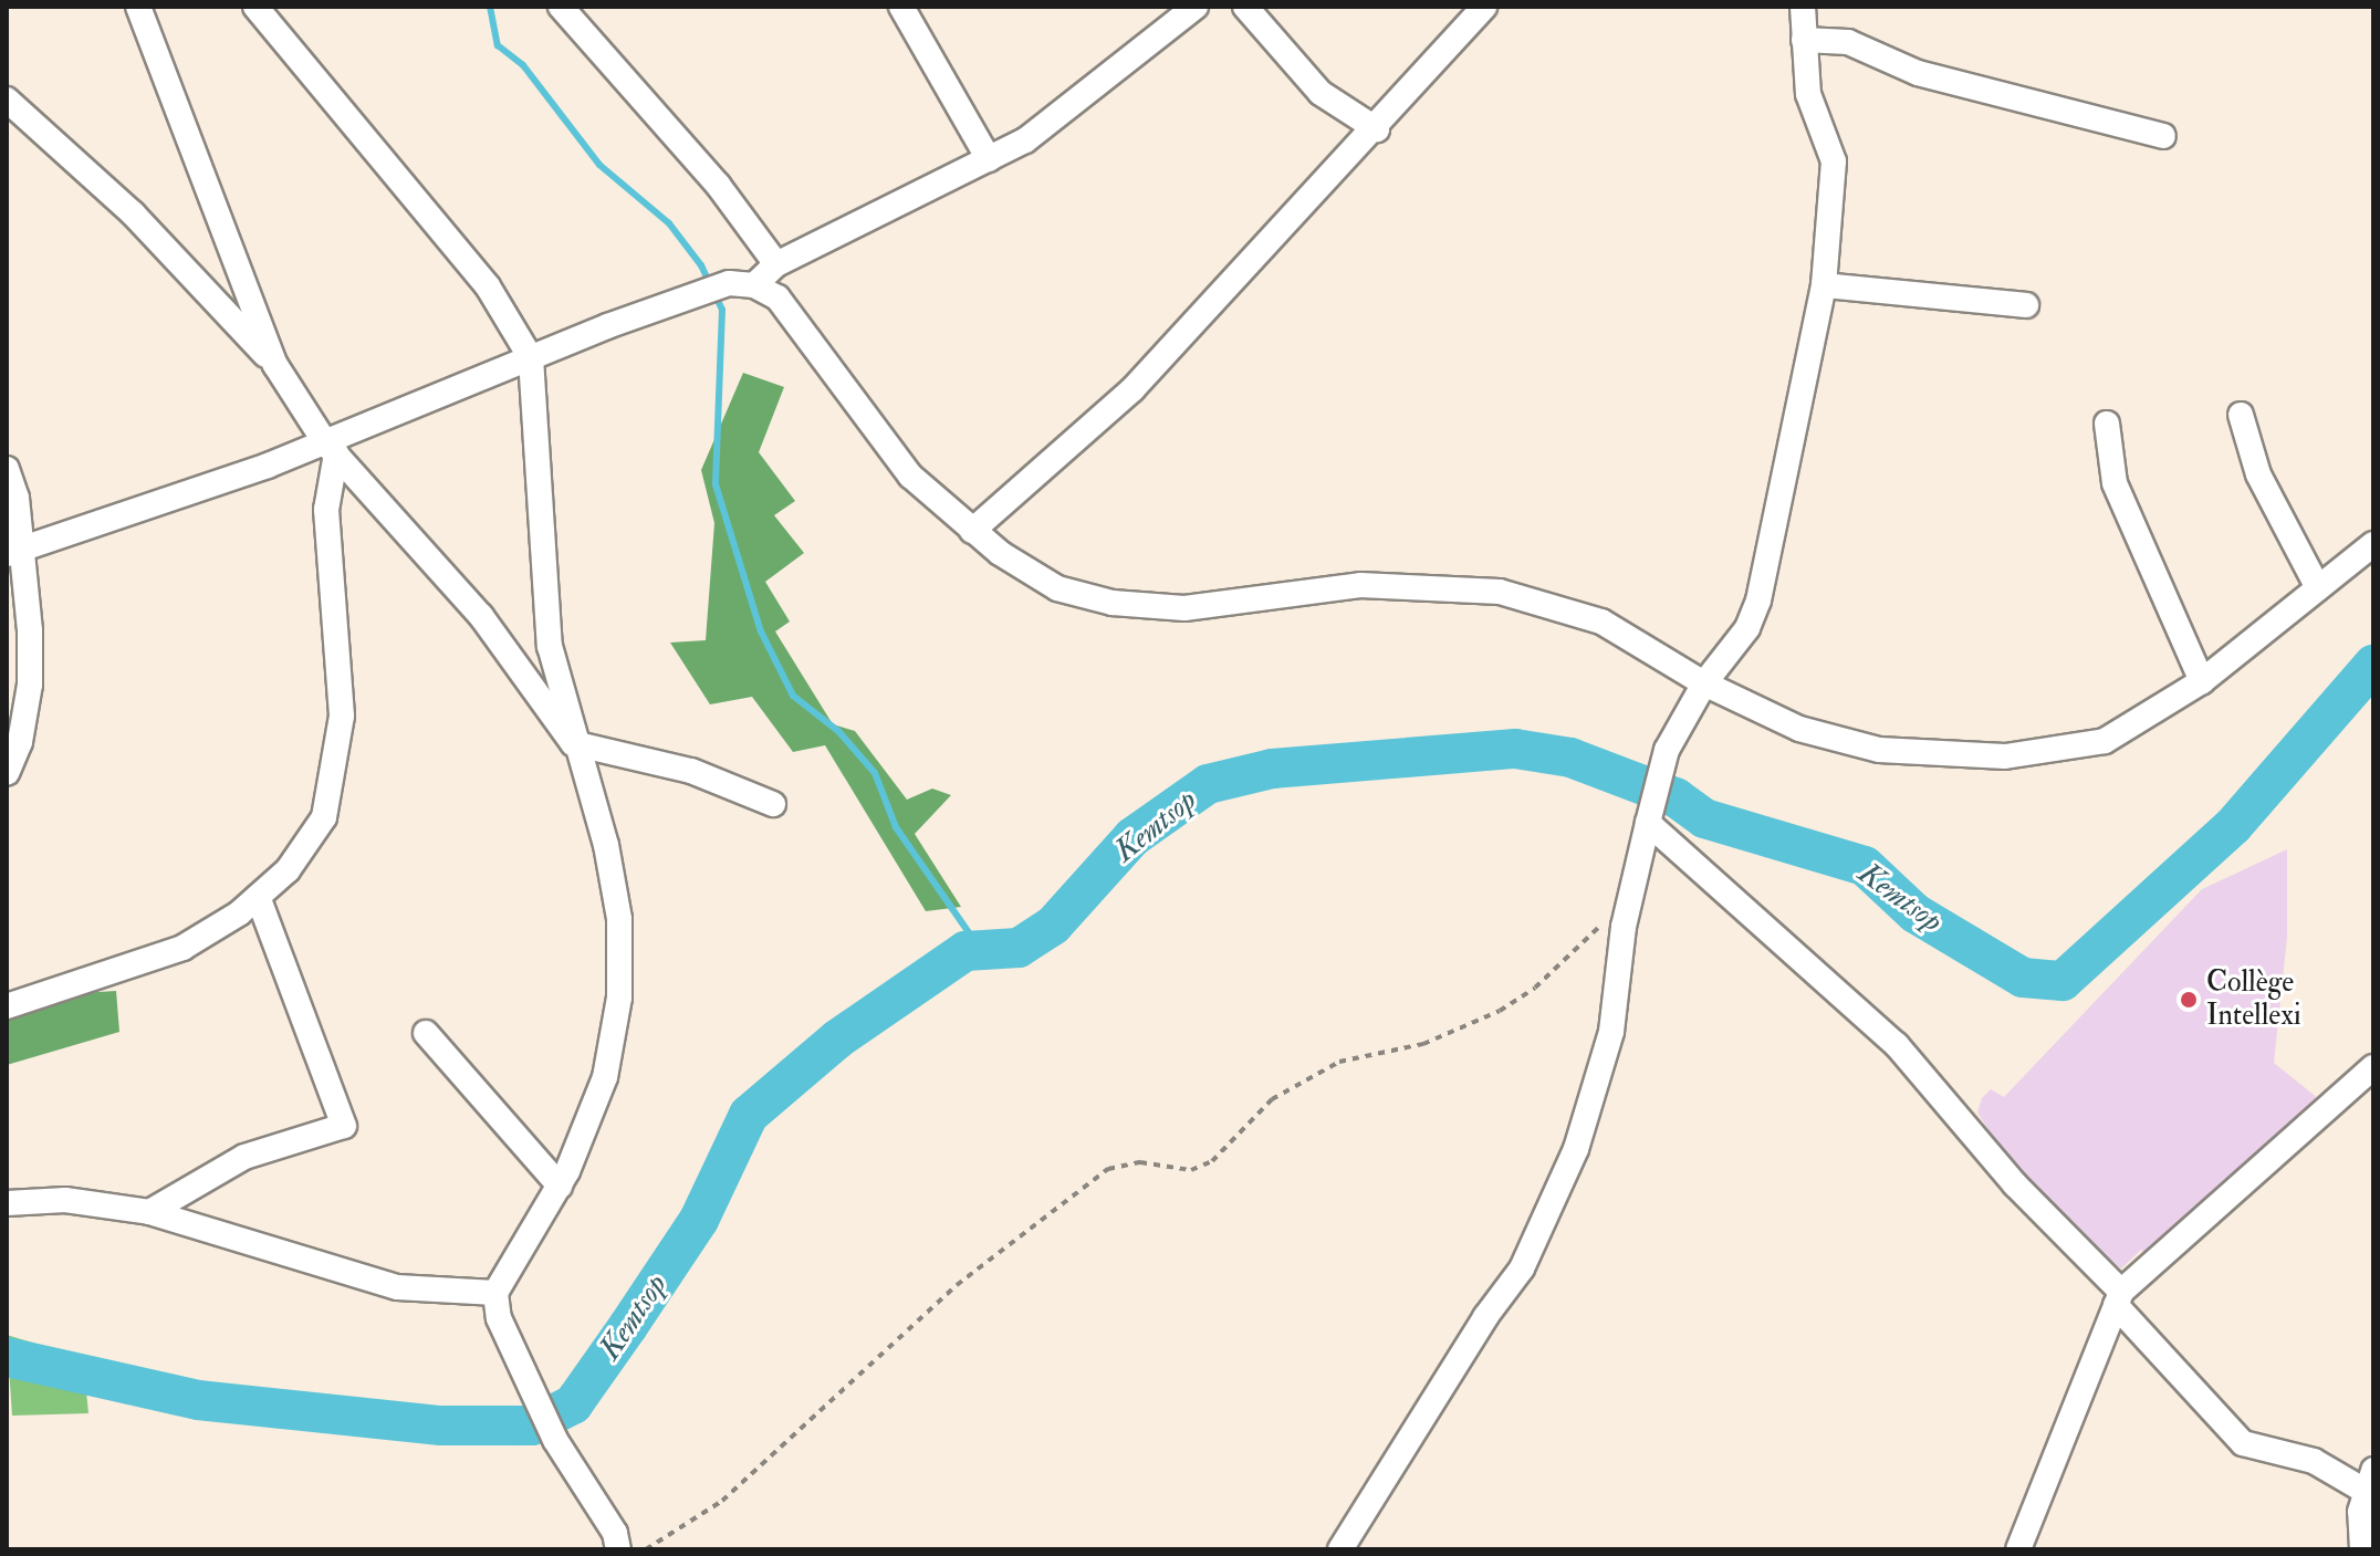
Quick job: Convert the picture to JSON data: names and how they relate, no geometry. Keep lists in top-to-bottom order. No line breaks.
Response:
{"water":["Kemtsop"],"places":["Collège Intellexi"]}
